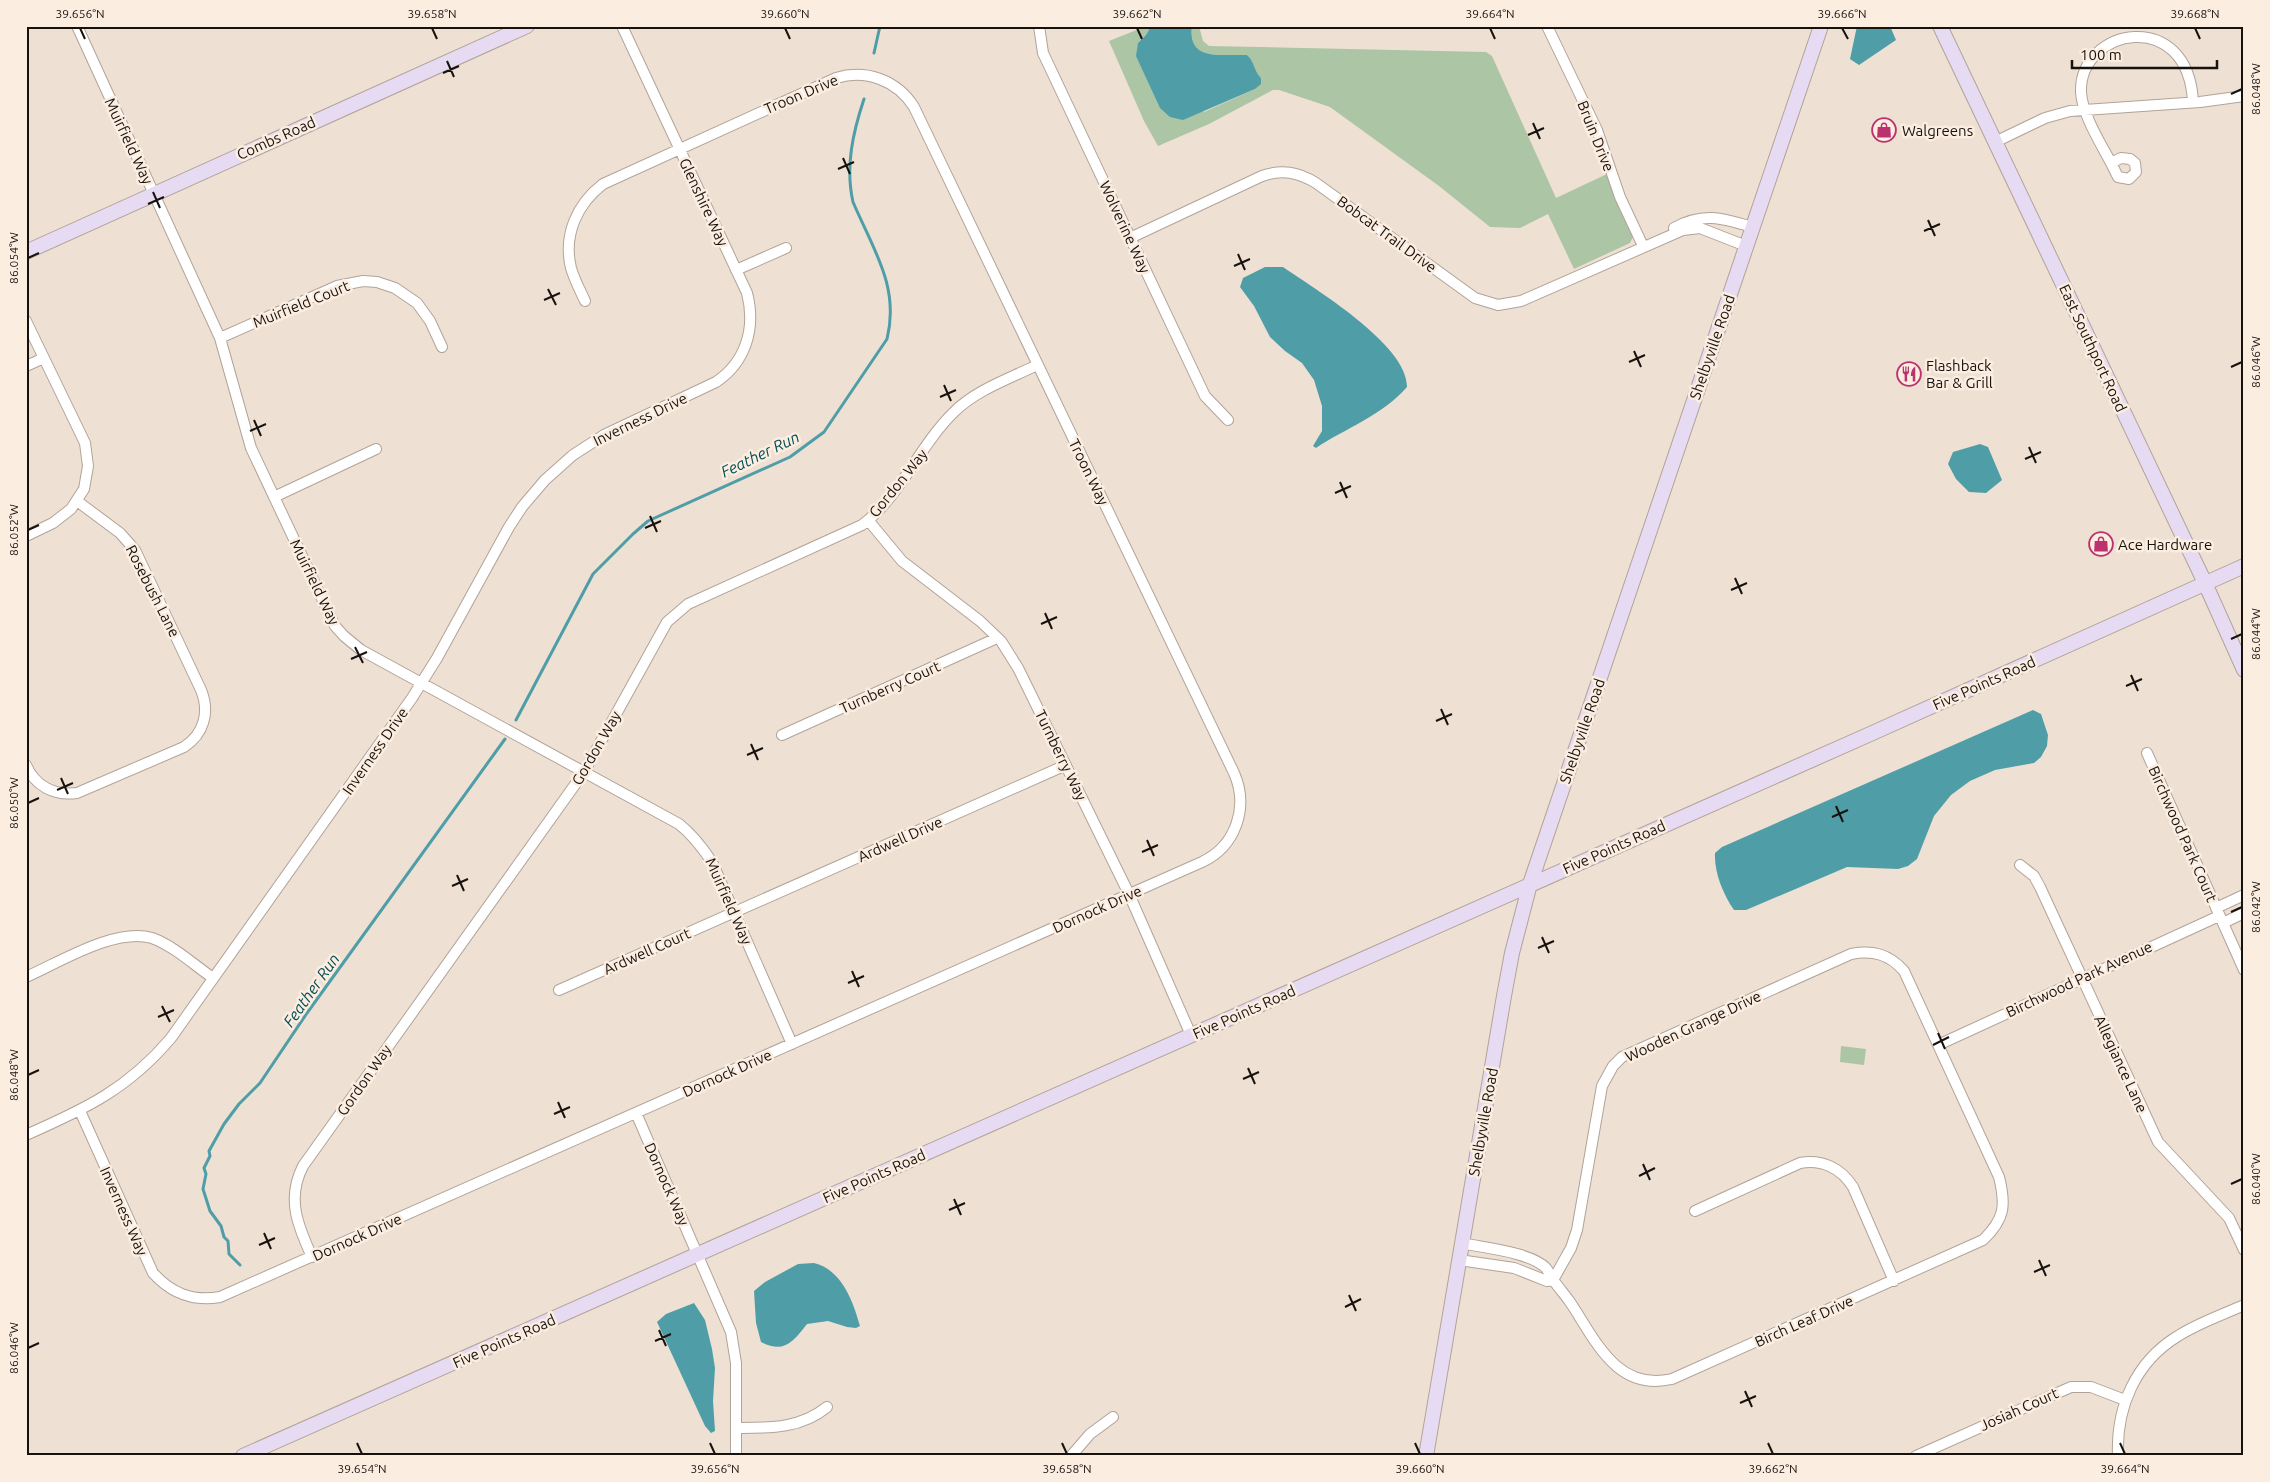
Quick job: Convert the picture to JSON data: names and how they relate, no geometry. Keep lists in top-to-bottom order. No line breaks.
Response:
{"streets":{"street":["Troon Drive","Bruin Drive","Combs Road","Muirfield Way","Glenshire Way","Wolverine Way","Bobcat Trail Drive","Muirfield Court","Shelbyville Road","East Southport Road","Inverness Drive","Troon Way","Gordon Way","Rosebush Lane","Five Points Road","Turnberry Court","Turnberry Way","Birchwood Park Court","Ardwell Drive","Dornock Drive","Ardwell Court","Birchwood Park Avenue","Wooden Grange Drive","Allegiance Lane","Dornock Way","Inverness Way","Birch Leaf Drive","Josiah Court"]},"crossings":[["Troon Drive","Glenshire Way"],["Troon Drive","Troon Way"],["Bruin Drive","Bobcat Trail Drive"],["Combs Road","Muirfield Way"],["Muirfield Way","Muirfield Court"],["Muirfield Way","Inverness Drive"],["Muirfield Way","Gordon Way"],["Muirfield Way","Ardwell Drive"],["Muirfield Way","Dornock Drive"],["Muirfield Way","Ardwell Court"],["Glenshire Way","Inverness Drive"],["Wolverine Way","Bobcat Trail Drive"],["Bobcat Trail Drive","Shelbyville Road"],["Shelbyville Road","Five Points Road"],["Shelbyville Road","Birch Leaf Drive"],["East Southport Road","Five Points Road"],["Inverness Drive","Inverness Way"],["Troon Way","Gordon Way"],["Troon Way","Dornock Drive"],["Gordon Way","Turnberry Way"],["Gordon Way","Dornock Drive"],["Five Points Road","Turnberry Way"],["Five Points Road","Dornock Way"],["Turnberry Court","Turnberry Way"],["Turnberry Way","Ardwell Drive"],["Turnberry Way","Dornock Drive"],["Birchwood Park Court","Birchwood Park Avenue"],["Ardwell Drive","Ardwell Court"],["Dornock Drive","Dornock Way"],["Dornock Drive","Inverness Way"],["Birchwood Park Avenue","Wooden Grange Drive"],["Birchwood Park Avenue","Allegiance Lane"],["Birchwood Park Avenue","Birch Leaf Drive"],["Wooden Grange Drive","Birch Leaf Drive"]],"water":["Feather Run"],"places":{"shop":["Walgreens","Ace Hardware"],"restaurant":["Flashback Bar & Grill"]},"scale_bar":"100 m","coordinates":["39.656°N","39.658°N","39.660°N","39.662°N","39.664°N","39.666°N","39.668°N","86.048°W","86.054°W","86.046°W","86.052°W","86.044°W","86.050°W","86.042°W","86.040°W","39.654°N"]}
